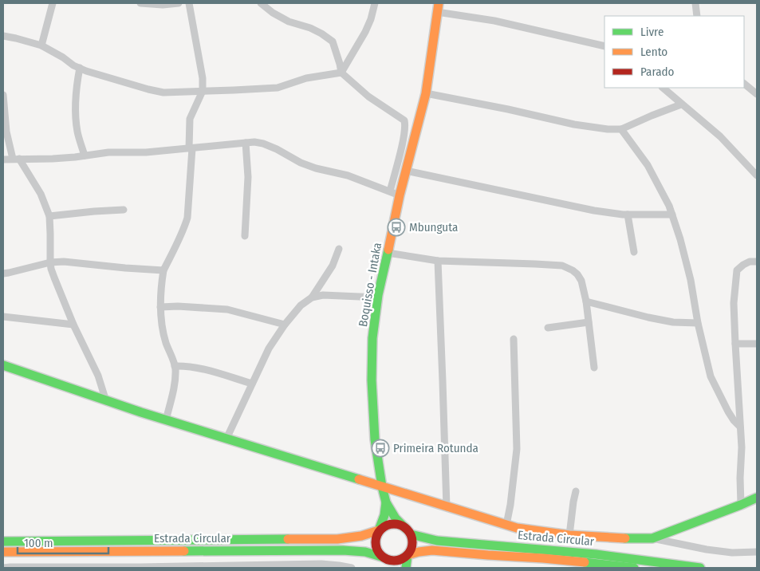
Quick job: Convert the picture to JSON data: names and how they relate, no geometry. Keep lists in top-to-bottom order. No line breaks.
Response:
{"streets":{"street":["Boquisso - Intaka","Estrada Circular"]},"places":{"bus stop":["Mbunguta","Primeira Rotunda"]},"legend":["Livre","Lento","Parado"],"scale_bar":"100 m"}
